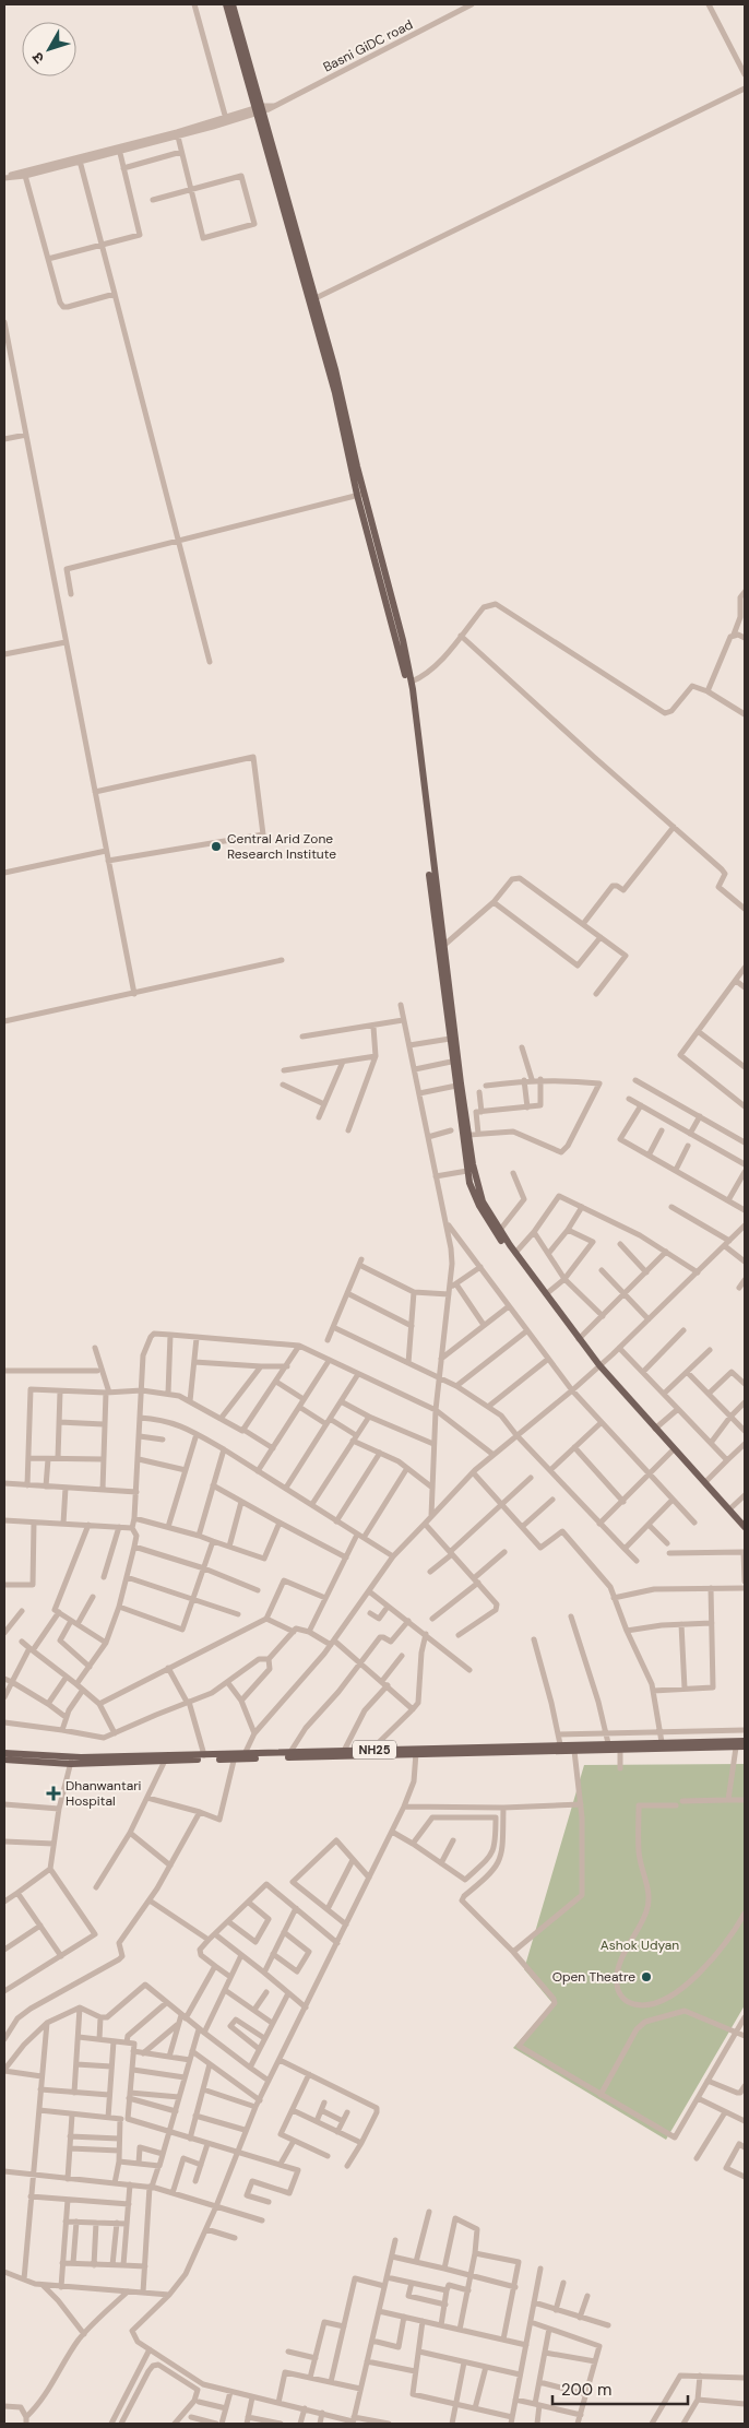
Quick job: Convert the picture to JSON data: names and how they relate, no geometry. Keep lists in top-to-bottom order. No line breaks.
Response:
{"streets":{"main road":["NH25"],"street":["Basni GiDC road"]},"parks":["Ashok Udyan"],"places":{"other":["Central Arid Zone Research Institute","Open Theatre"],"health":["Dhanwantari Hospital"]},"scale_bar":"200 m","north":"bottom left"}
